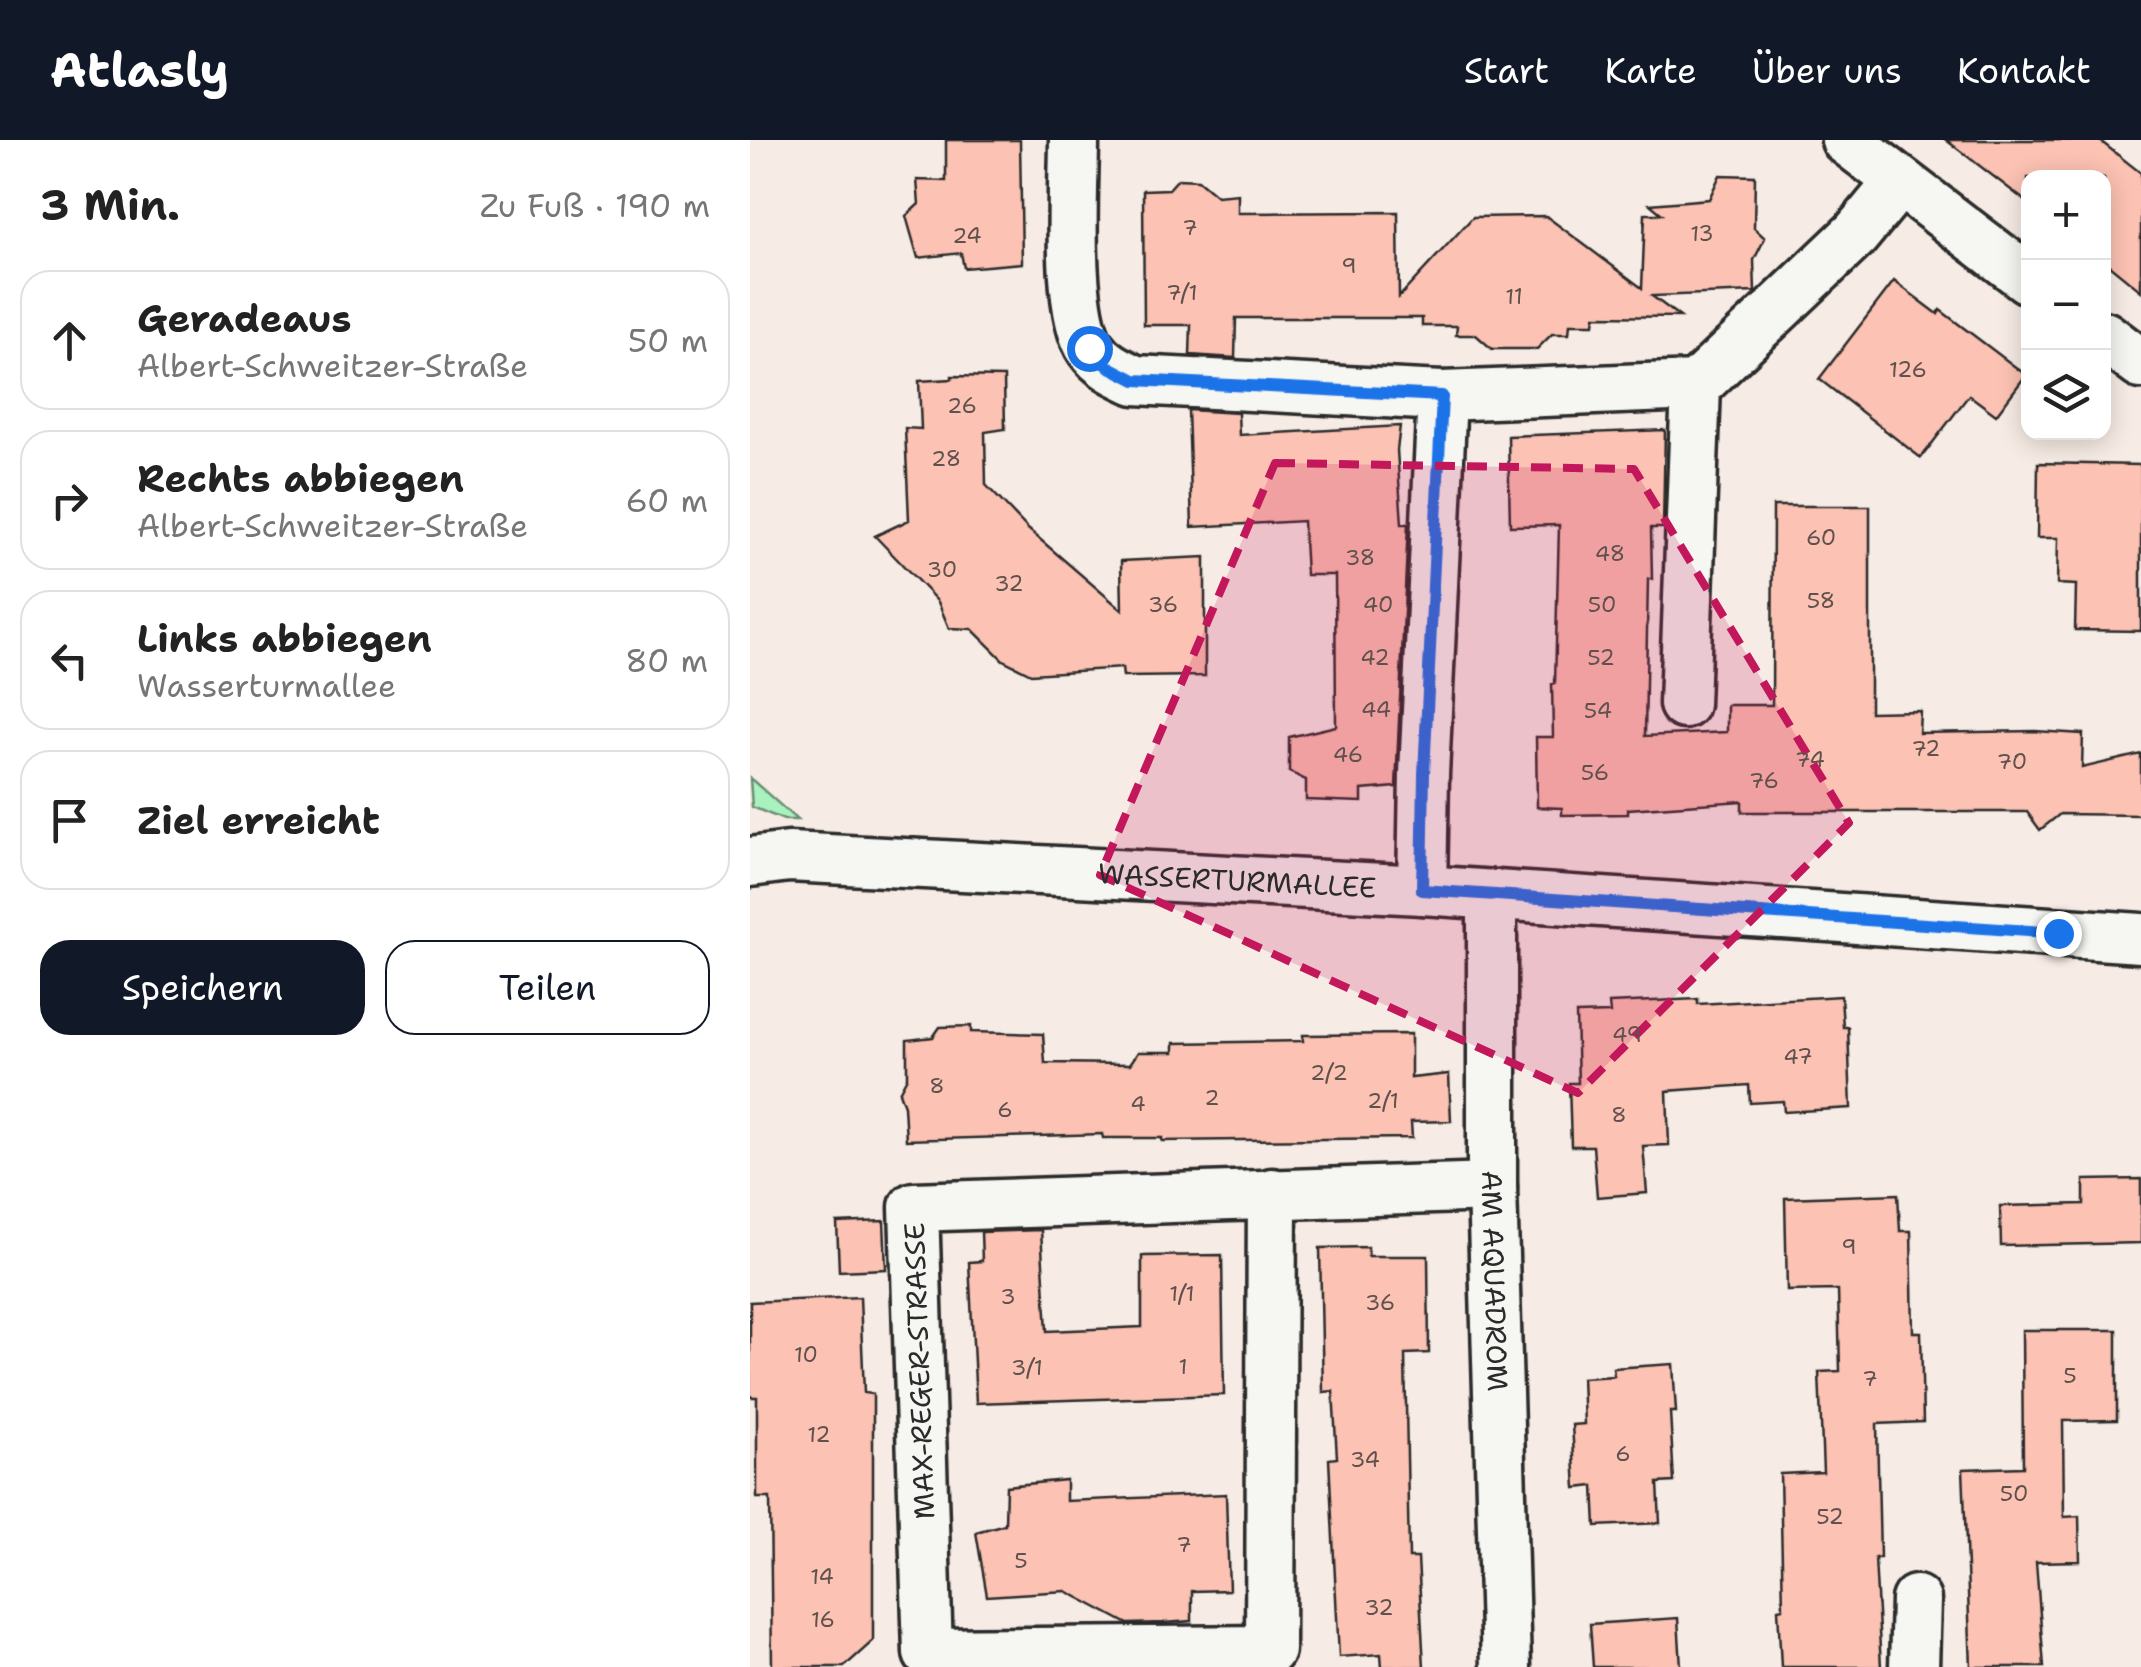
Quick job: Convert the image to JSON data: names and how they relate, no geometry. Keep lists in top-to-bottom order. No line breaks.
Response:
{"streets":{"street":["WASSERTURMALLEE","AM AQUADROM","MAX-REGER-STRASSE"]},"crossings":[["WASSERTURMALLEE","AM AQUADROM"],["AM AQUADROM","MAX-REGER-STRASSE"]],"house_numbers":["7","13","24","9","7/1","11","126","26","28","60","48","38","30","32","58","36","40","50","42","52","44","54","72","46","74","70","56","76","49","47","2/2","8","2","2/1","4","6","8","9","1/1","3","36","10","1","3/1","5","7","12","6","34","50","52","7","5","14","32","16"],"page":{"header":"Atlasly","nav":["Start","Karte","Über uns","Kontakt"],"heading":["3 Min.","Zu Fuß · 190 m"],"map_buttons":["+","−"],"list":[["Geradeaus","Albert-Schweitzer-Straße","50 m"],["Rechts abbiegen","Albert-Schweitzer-Straße","60 m"],["Links abbiegen","Wasserturmallee","80 m"],"Ziel erreicht"],"buttons":["Speichern","Teilen"]}}
